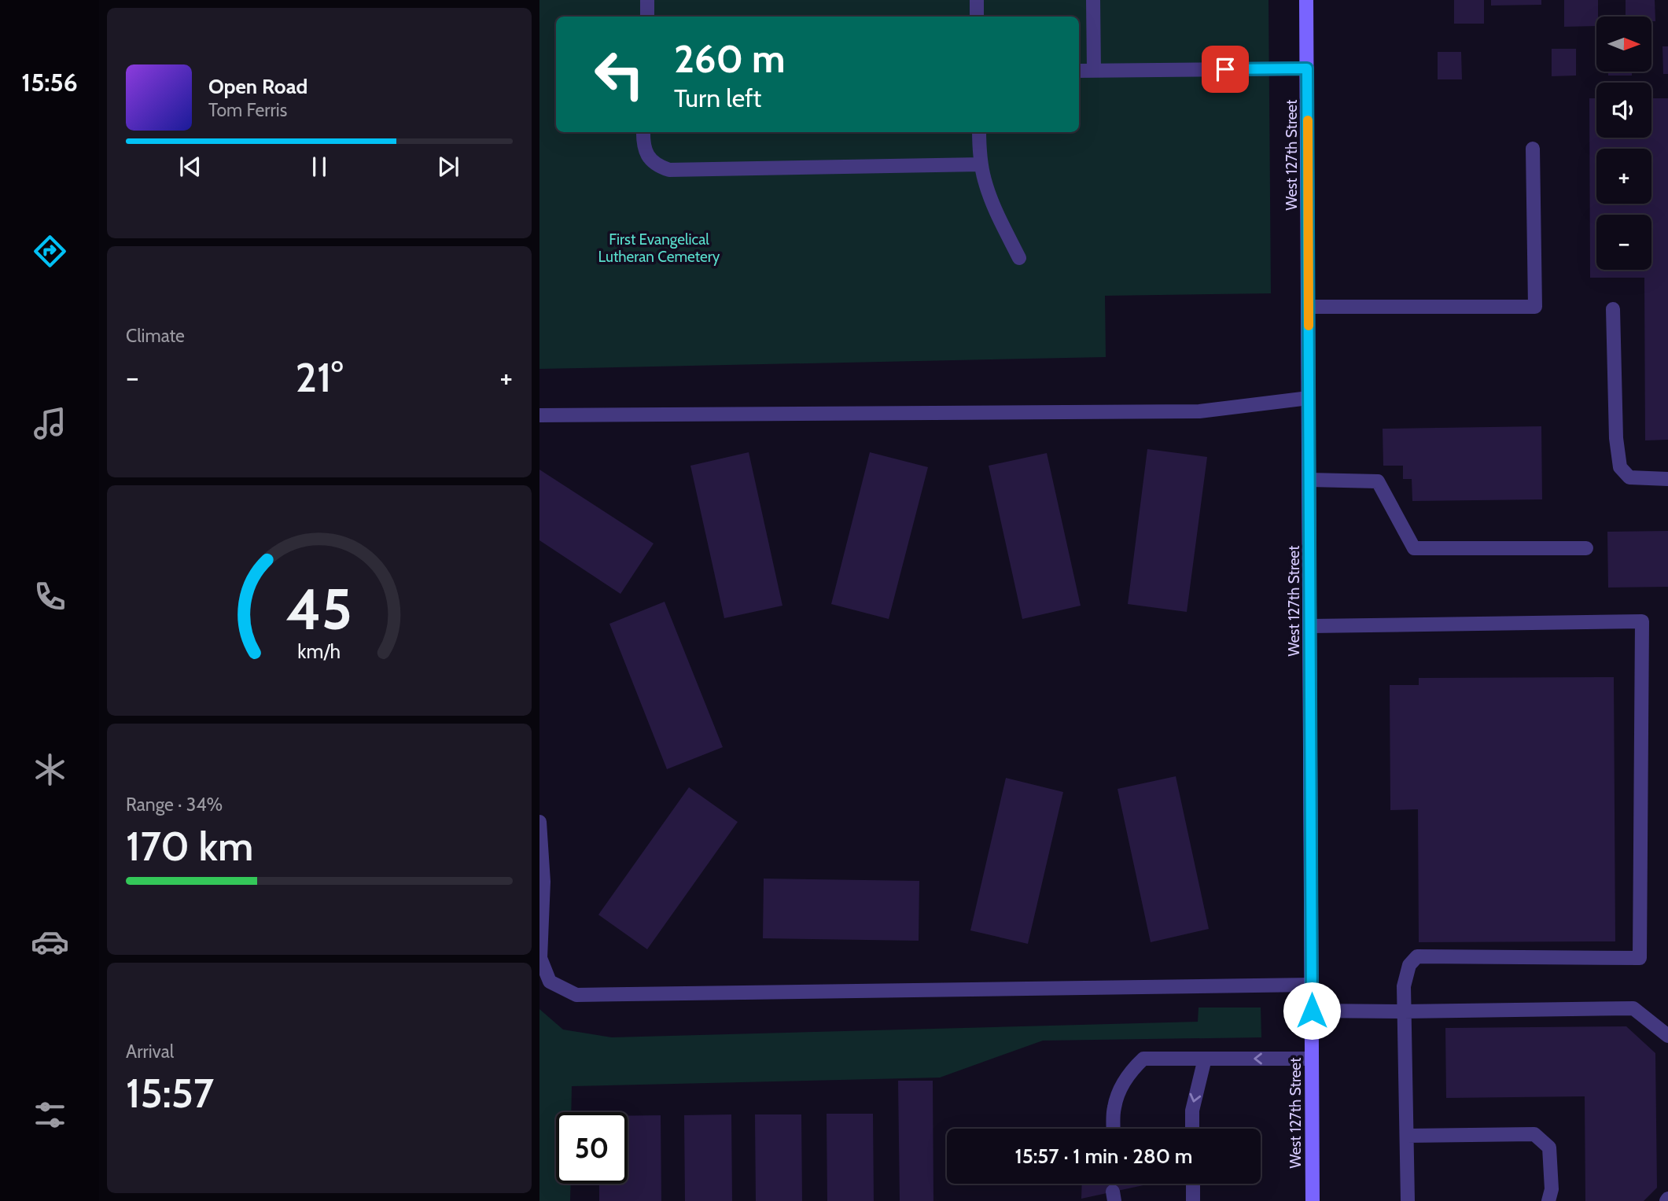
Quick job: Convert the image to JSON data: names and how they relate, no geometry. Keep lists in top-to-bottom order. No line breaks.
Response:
{"streets":{"main road":["West 127th Street"]},"parks":["First Evangelical Lutheran Cemetery"],"north":"right","page":{"tabs":"15:56","map_buttons":["+","−"],"turn":["260 m","Turn left"],"song":["Open Road","Tom Ferris"],"tile":["Climate",["Range · 34%","170 km"],["Arrival","15:57"]],"heat":["−","21°","+"],"limit":"50","trip":"15:57 · 1 min · 280 m","gauge":["45","km/h"]}}
